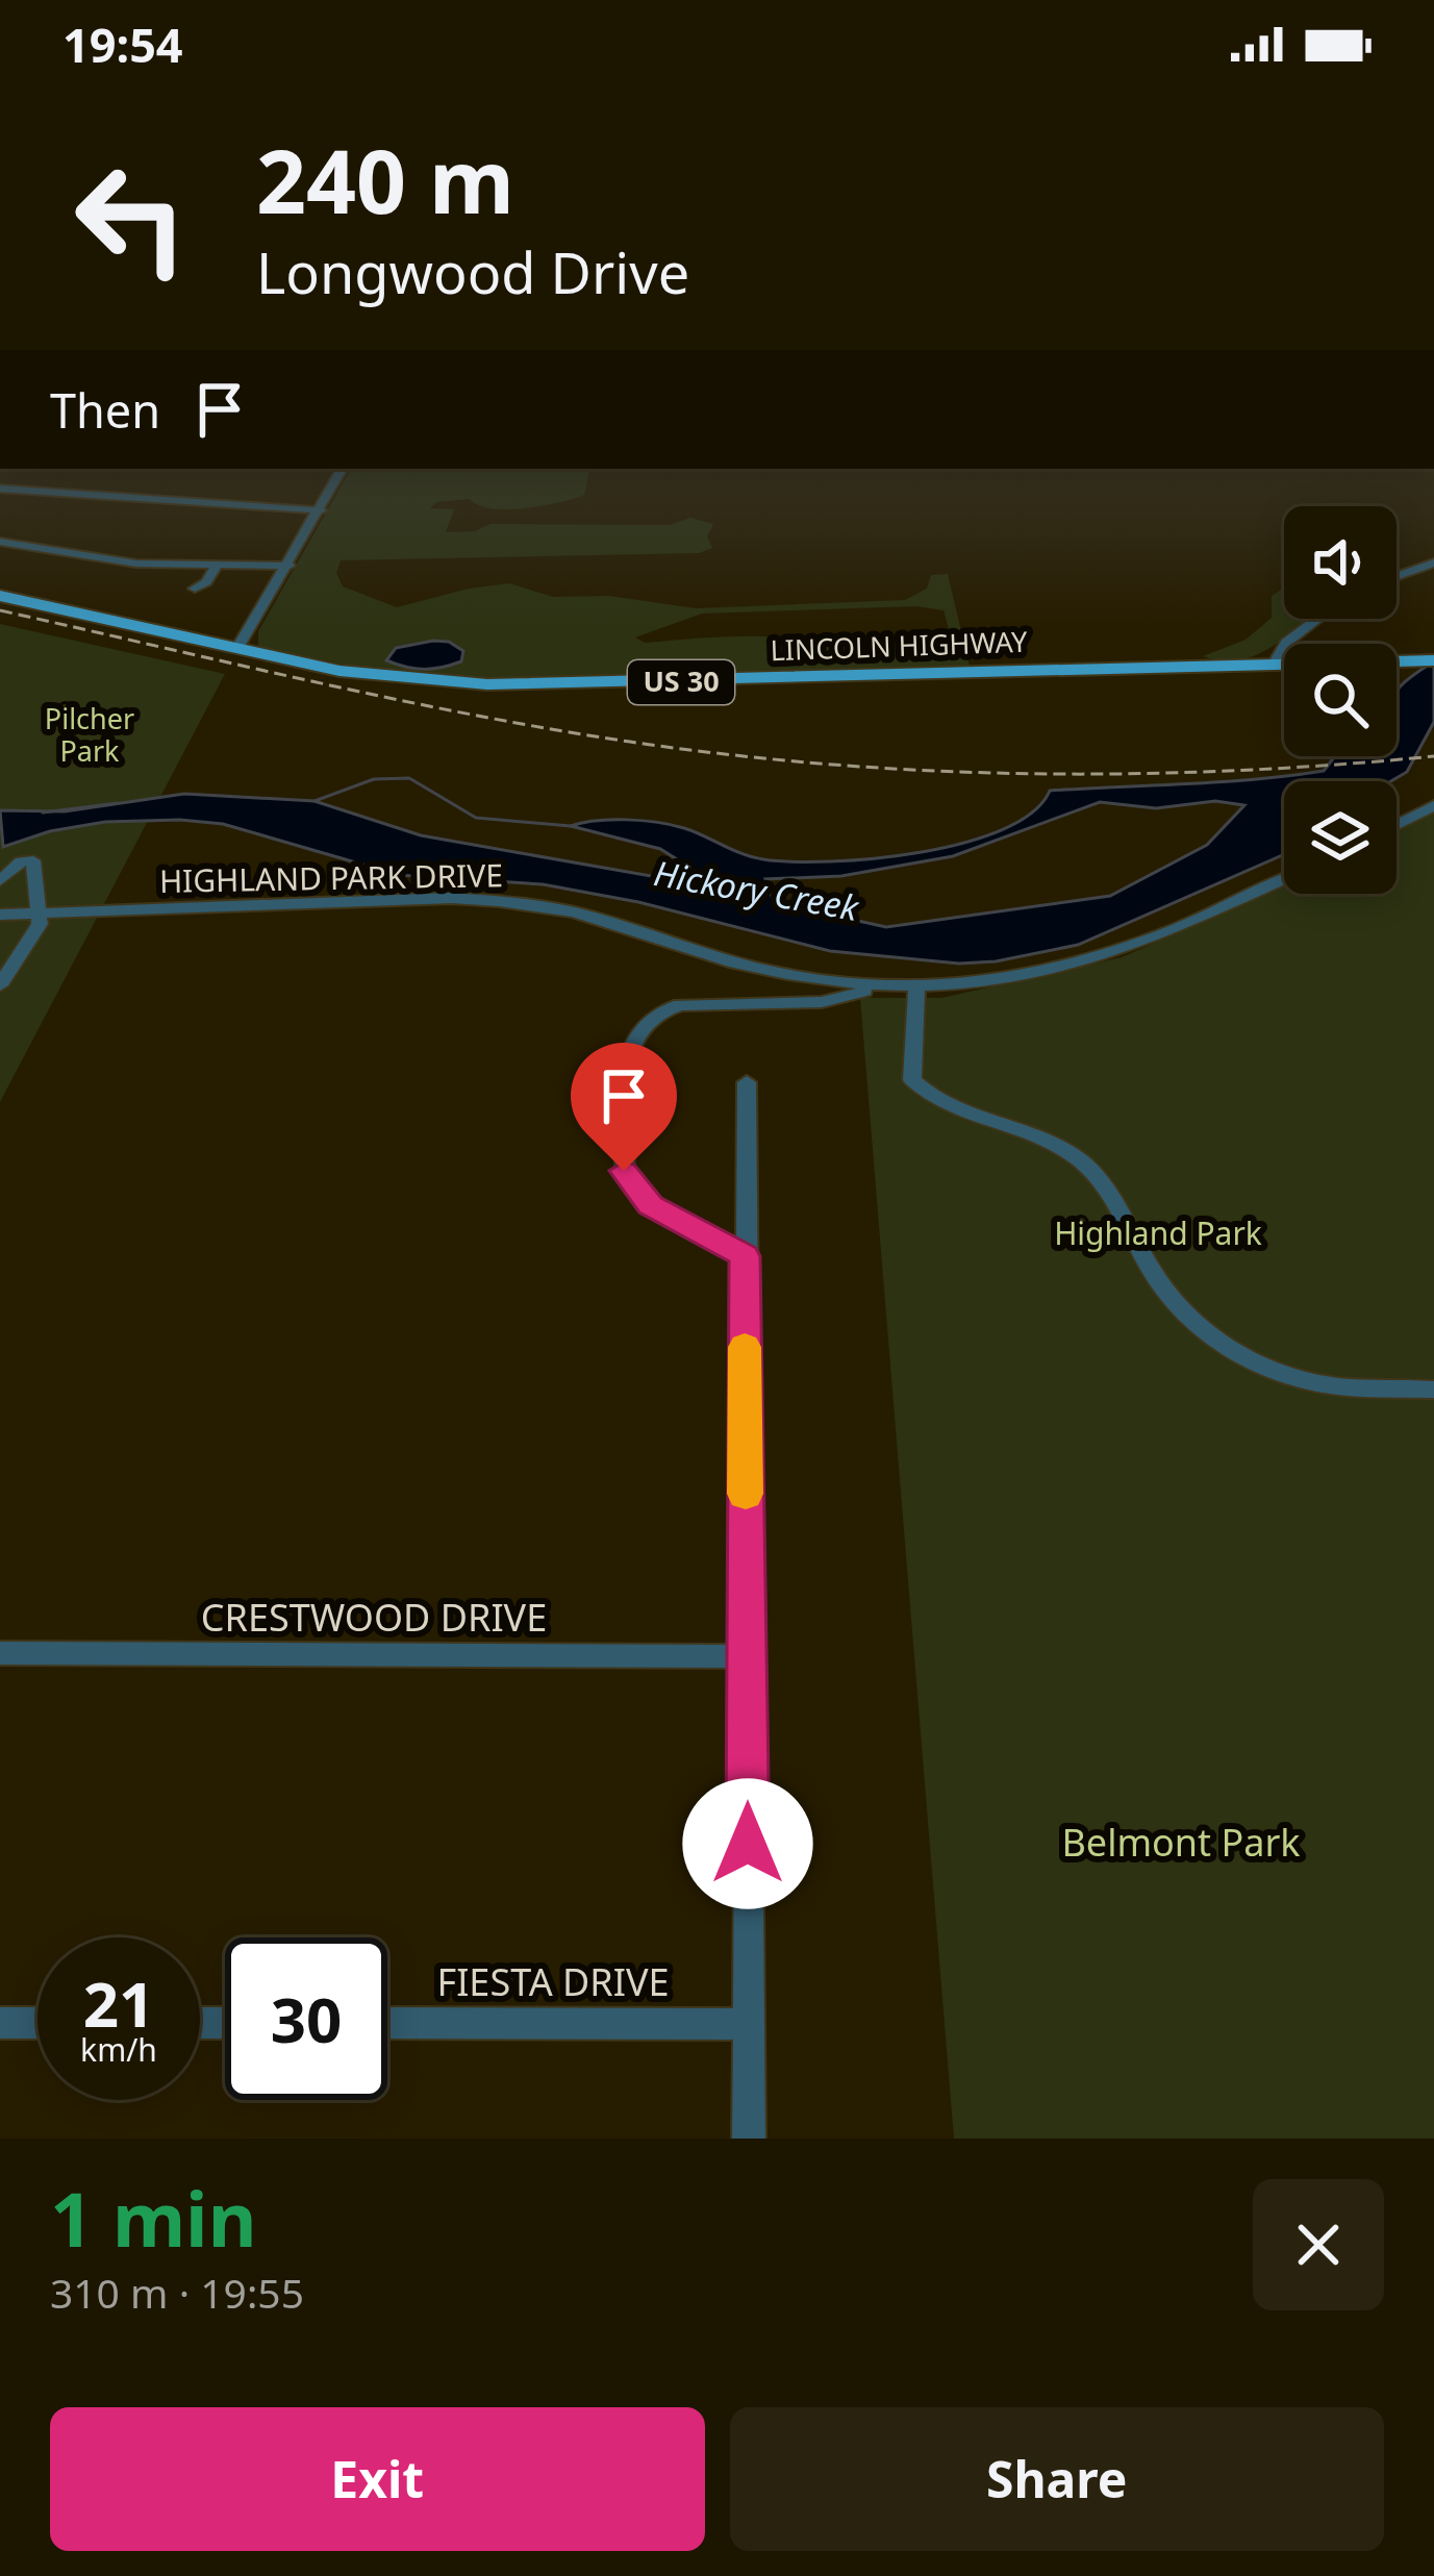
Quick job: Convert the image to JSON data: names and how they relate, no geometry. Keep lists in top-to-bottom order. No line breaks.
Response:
{"streets":{"main road":["LINCOLN HIGHWAY","US 30"],"street":["HIGHLAND PARK DRIVE","CRESTWOOD DRIVE","FIESTA DRIVE"]},"water":["Hickory Creek"],"parks":["Pilcher Park","Highland Park","Belmont Park"],"page":{"status":"19:54","turn":["240 m","Longwood Drive"],"then":"Then","speed":"21 km/h","limit":"30","heading":["1 min","310 m · 19:55"],"buttons":["Exit","Share"]}}
